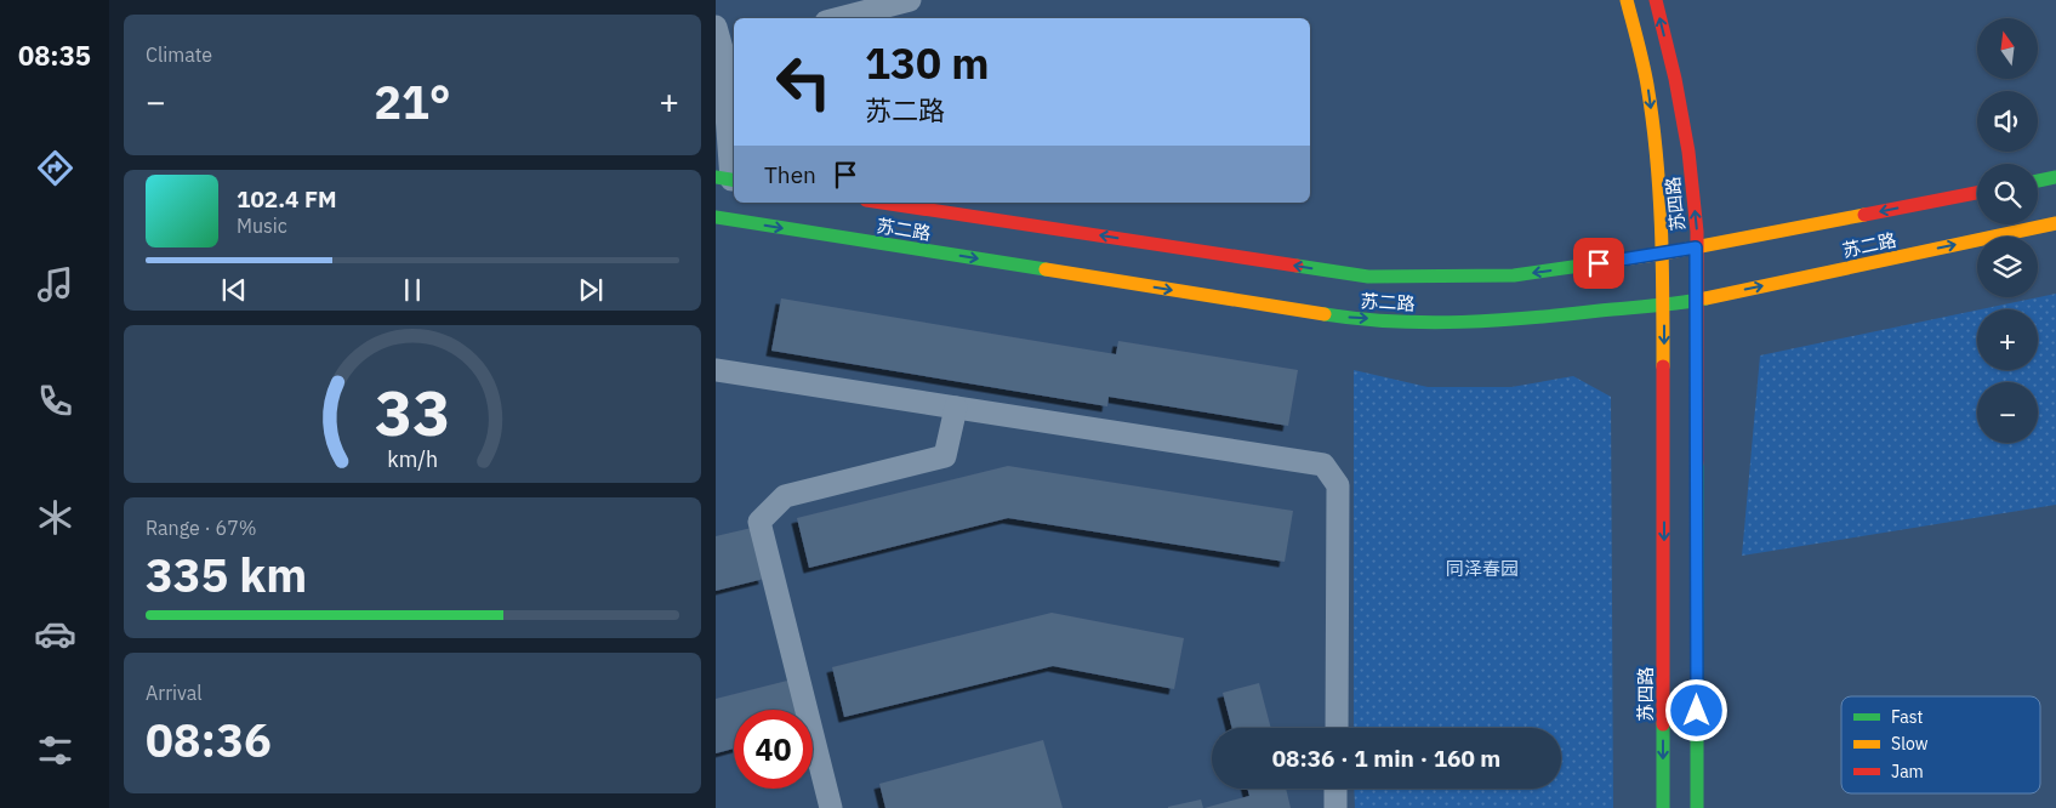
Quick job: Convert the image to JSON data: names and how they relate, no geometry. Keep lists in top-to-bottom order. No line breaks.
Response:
{"streets":{"street":["苏四路","苏二路"]},"crossings":[["苏四路","苏二路"]],"parks":["同泽春园"],"legend":["Fast","Slow","Jam"],"north":"top","page":{"tabs":"08:35","tile":["Climate",["Range · 67%","335 km"],["Arrival","08:36"]],"map_buttons":["+","−"],"turn":["130 m","苏二路"],"heat":["−","21°","+"],"then":"Then","song":["102.4 FM","Music"],"limit":"40","trip":"08:36 · 1 min · 160 m","gauge":["33","km/h"]}}
